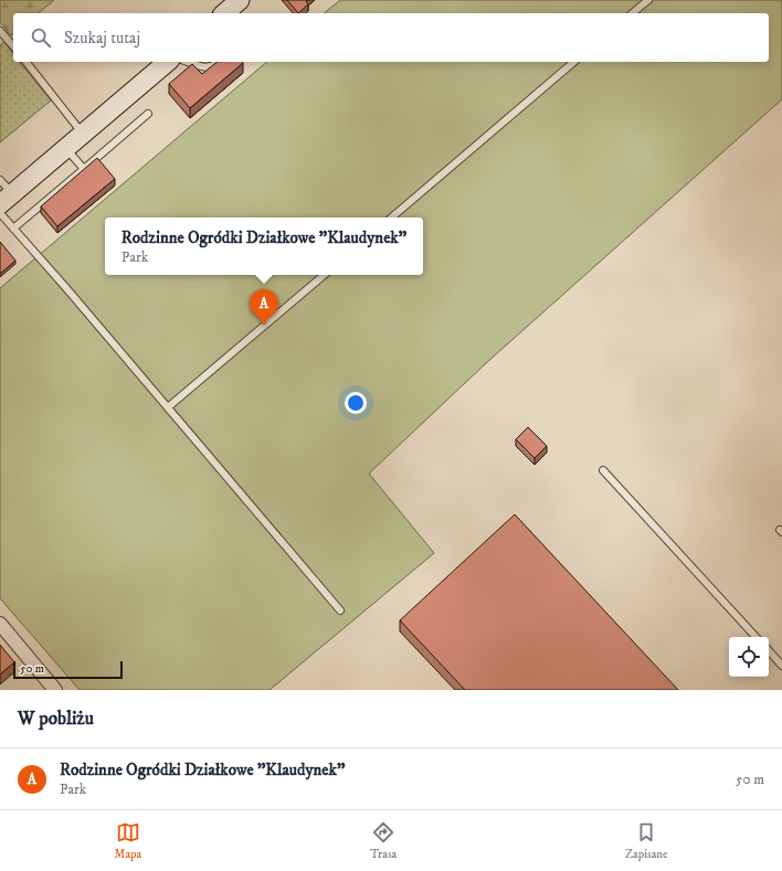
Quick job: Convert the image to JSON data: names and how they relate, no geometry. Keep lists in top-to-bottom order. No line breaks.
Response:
{"scale_bar":"50 m","page":{"search":"Szukaj tutaj","popup":["Rodzinne Ogródki Działkowe \"Klaudynek\"","Park"],"pins":"A","scale":"50 m","heading":"W pobliżu","list":[{"mark":"A","name":"Rodzinne Ogródki Działkowe \"Klaudynek\"","note":"Park","value":"50 m"}],"nav":["Mapa","Trasa","Zapisane"]}}
